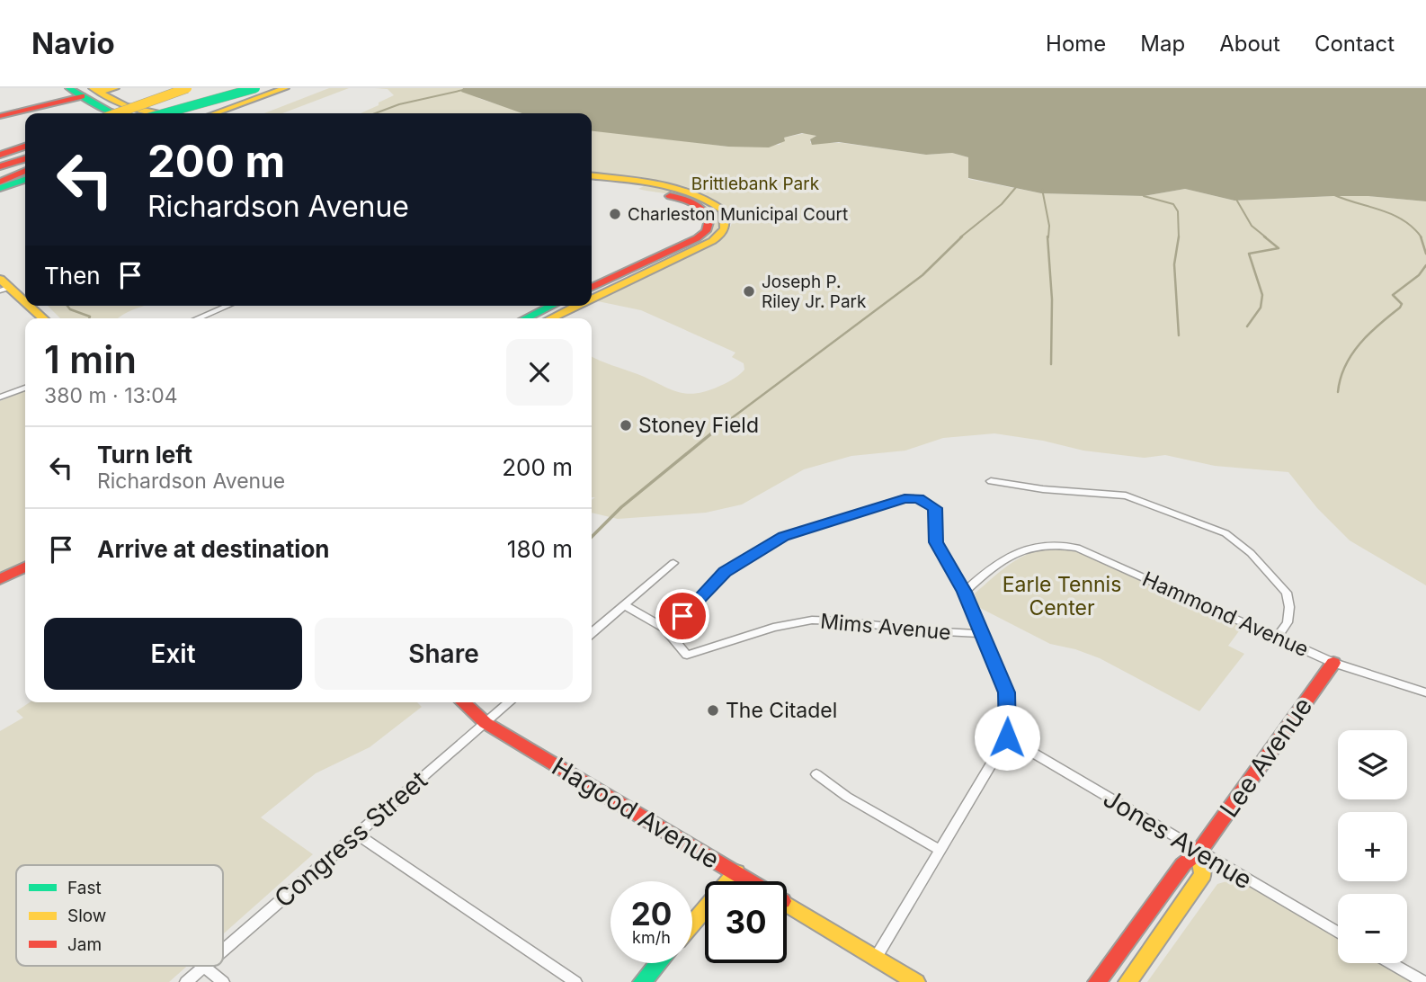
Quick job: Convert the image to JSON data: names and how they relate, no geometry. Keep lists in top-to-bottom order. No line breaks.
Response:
{"streets":{"main road":["Lee Avenue","Hagood Avenue"],"street":["Hammond Avenue","Mims Avenue","Congress Street","Jones Avenue"]},"crossings":[["Hammond Avenue","Lee Avenue"],["Lee Avenue","Jones Avenue"],["Hagood Avenue","Congress Street"]],"parks":["Brittlebank Park","Earle Tennis Center"],"places":["Charleston Municipal Court","Joseph P. Riley Jr. Park","Stoney Field","The Citadel"],"legend":["Fast","Slow","Jam"],"page":{"header":"Navio","nav":["Home","Map","About","Contact"],"turn":["200 m","Richardson Avenue"],"then":"Then","heading":["1 min","380 m · 13:04"],"list":[{"name":"Turn left","note":"Richardson Avenue","value":"200 m"},{"name":"Arrive at destination","value":"180 m"}],"buttons":["Exit","Share"],"map_buttons":["+","−"],"speed":"20 km/h","limit":"30"}}
